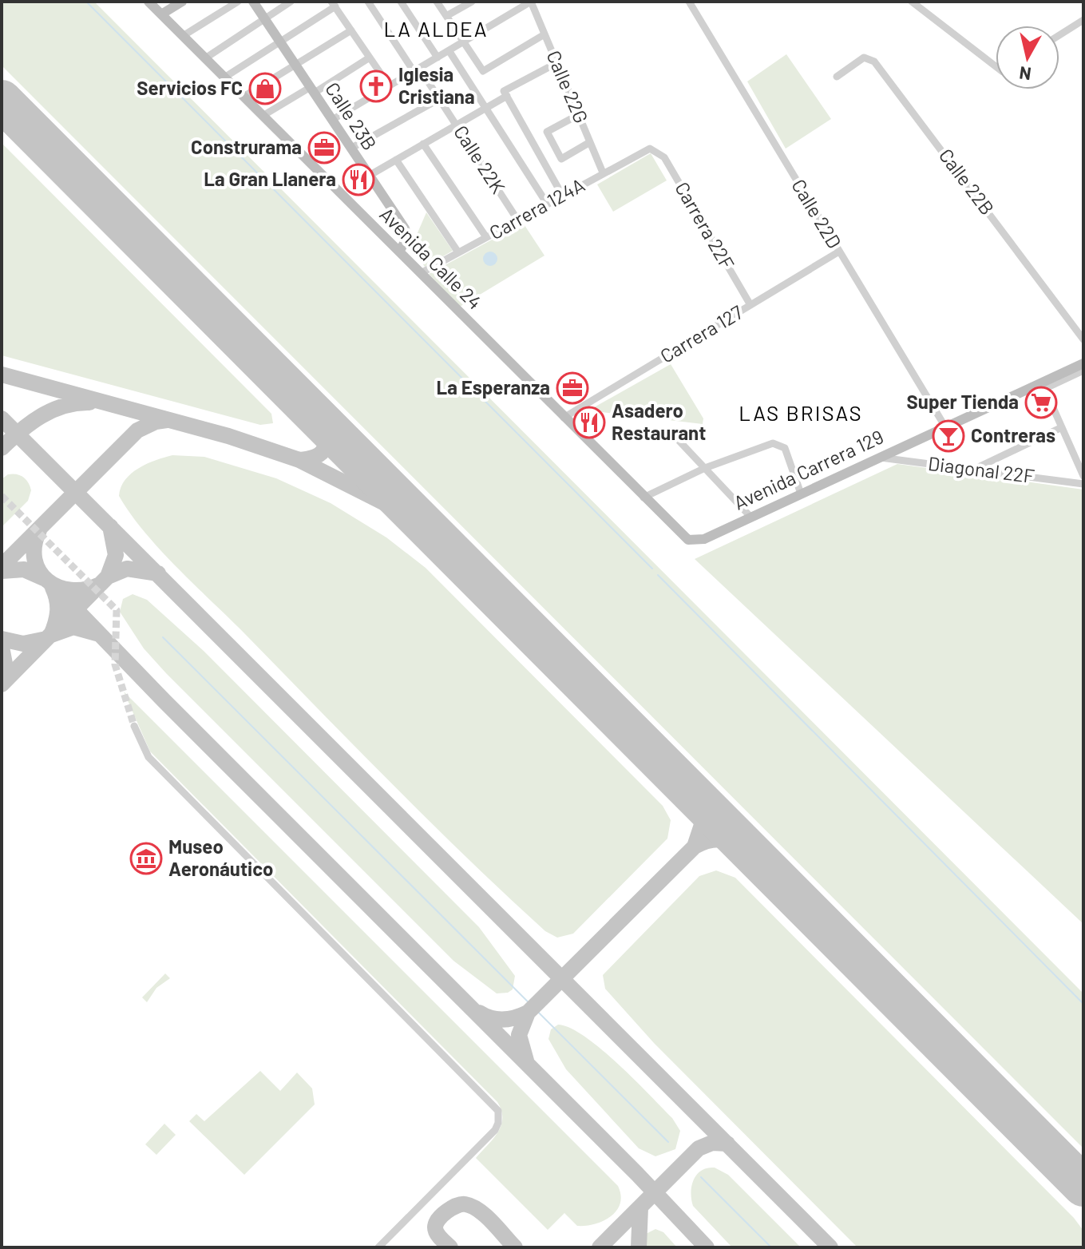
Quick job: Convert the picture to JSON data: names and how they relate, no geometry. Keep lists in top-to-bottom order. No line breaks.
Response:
{"streets":{"main road":["Calle 23B","Avenida Calle 24","Avenida Carrera 129"],"street":["Calle 22G","Calle 22K","Calle 22B","Carrera 124A","Calle 22D","Carrera 22F","Carrera 127","Diagonal 22F"]},"crossings":[["Calle 22G","Carrera 124A"],["Calle 23B","Avenida Calle 24"],["Calle 22K","Carrera 124A"],["Carrera 124A","Carrera 22F"],["Carrera 124A","Avenida Calle 24"],["Calle 22D","Carrera 127"],["Calle 22D","Avenida Carrera 129"],["Carrera 22F","Carrera 127"],["Avenida Calle 24","Carrera 127"],["Avenida Calle 24","Avenida Carrera 129"],["Avenida Carrera 129","Diagonal 22F"]],"districts":["LA ALDEA","LAS BRISAS"],"places":{"church":["Iglesia Cristiana"],"shop":["Servicios FC"],"office":["Construrama","La Esperanza"],"restaurant":["La Gran Llanera","Asadero Restaurant"],"supermarket":["Super Tienda"],"bar":["Contreras"],"museum":["Museo Aeronáutico"]},"north":"bottom"}
